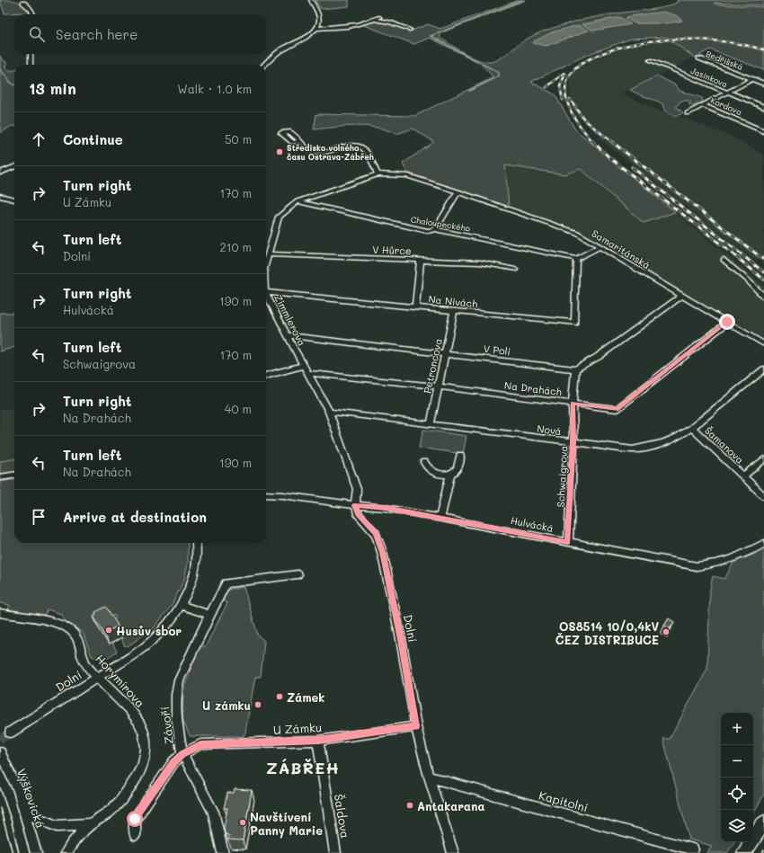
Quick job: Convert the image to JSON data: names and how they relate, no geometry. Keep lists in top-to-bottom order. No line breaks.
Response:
{"streets":{"street":["Bedřišská","Jasinkova","Kordova","Chaloupeckého","Samaritánská","V Hůrce","Na Nivách","Zimmlerova","V Poli","Petroncova","Na Drahách","Nová","Šamanova","Schwaigrova","Hulvácká","Dolní","Horymírova","Závoří","U Zámku","Výškovická","Kapitolní","Šaldova"]},"crossings":[["Chaloupeckého","Na Nivách"],["Chaloupeckého","Zimmlerova"],["Samaritánská","Zimmlerova"],["Samaritánská","Na Drahách"],["V Hůrce","Zimmlerova"],["Na Nivách","Petroncova"],["Zimmlerova","V Poli"],["Zimmlerova","Na Drahách"],["Zimmlerova","Nová"],["Zimmlerova","Hulvácká"],["Zimmlerova","Dolní"],["V Poli","Petroncova"],["V Poli","Schwaigrova"],["Petroncova","Na Drahách"],["Petroncova","Nová"],["Na Drahách","Schwaigrova"],["Nová","Šamanova"],["Nová","Schwaigrova"],["Schwaigrova","Hulvácká"],["Hulvácká","Dolní"],["Dolní","Horymírova"],["Dolní","U Zámku"],["Dolní","Kapitolní"],["Závoří","U Zámku"],["U Zámku","Šaldova"]],"districts":["ZÁBŘEH"],"places":["Středisko volného času Ostrava-Zábřeh","Husův sbor","OS8514 10/0,4kV ČEZ DISTRIBUCE","Zámek","U zámku","Antakarana","Navštívení Panny Marie"],"page":{"search":"Search here","heading":["13 min","Walk · 1.0 km"],"list":[["Continue","50 m"],["Turn right","U Zámku","170 m"],["Turn left","Dolní","210 m"],["Turn right","Hulvácká","190 m"],["Turn left","Schwaigrova","170 m"],["Turn right","Na Drahách","40 m"],["Turn left","Na Drahách","190 m"],"Arrive at destination"],"map_buttons":["+","−"]}}
